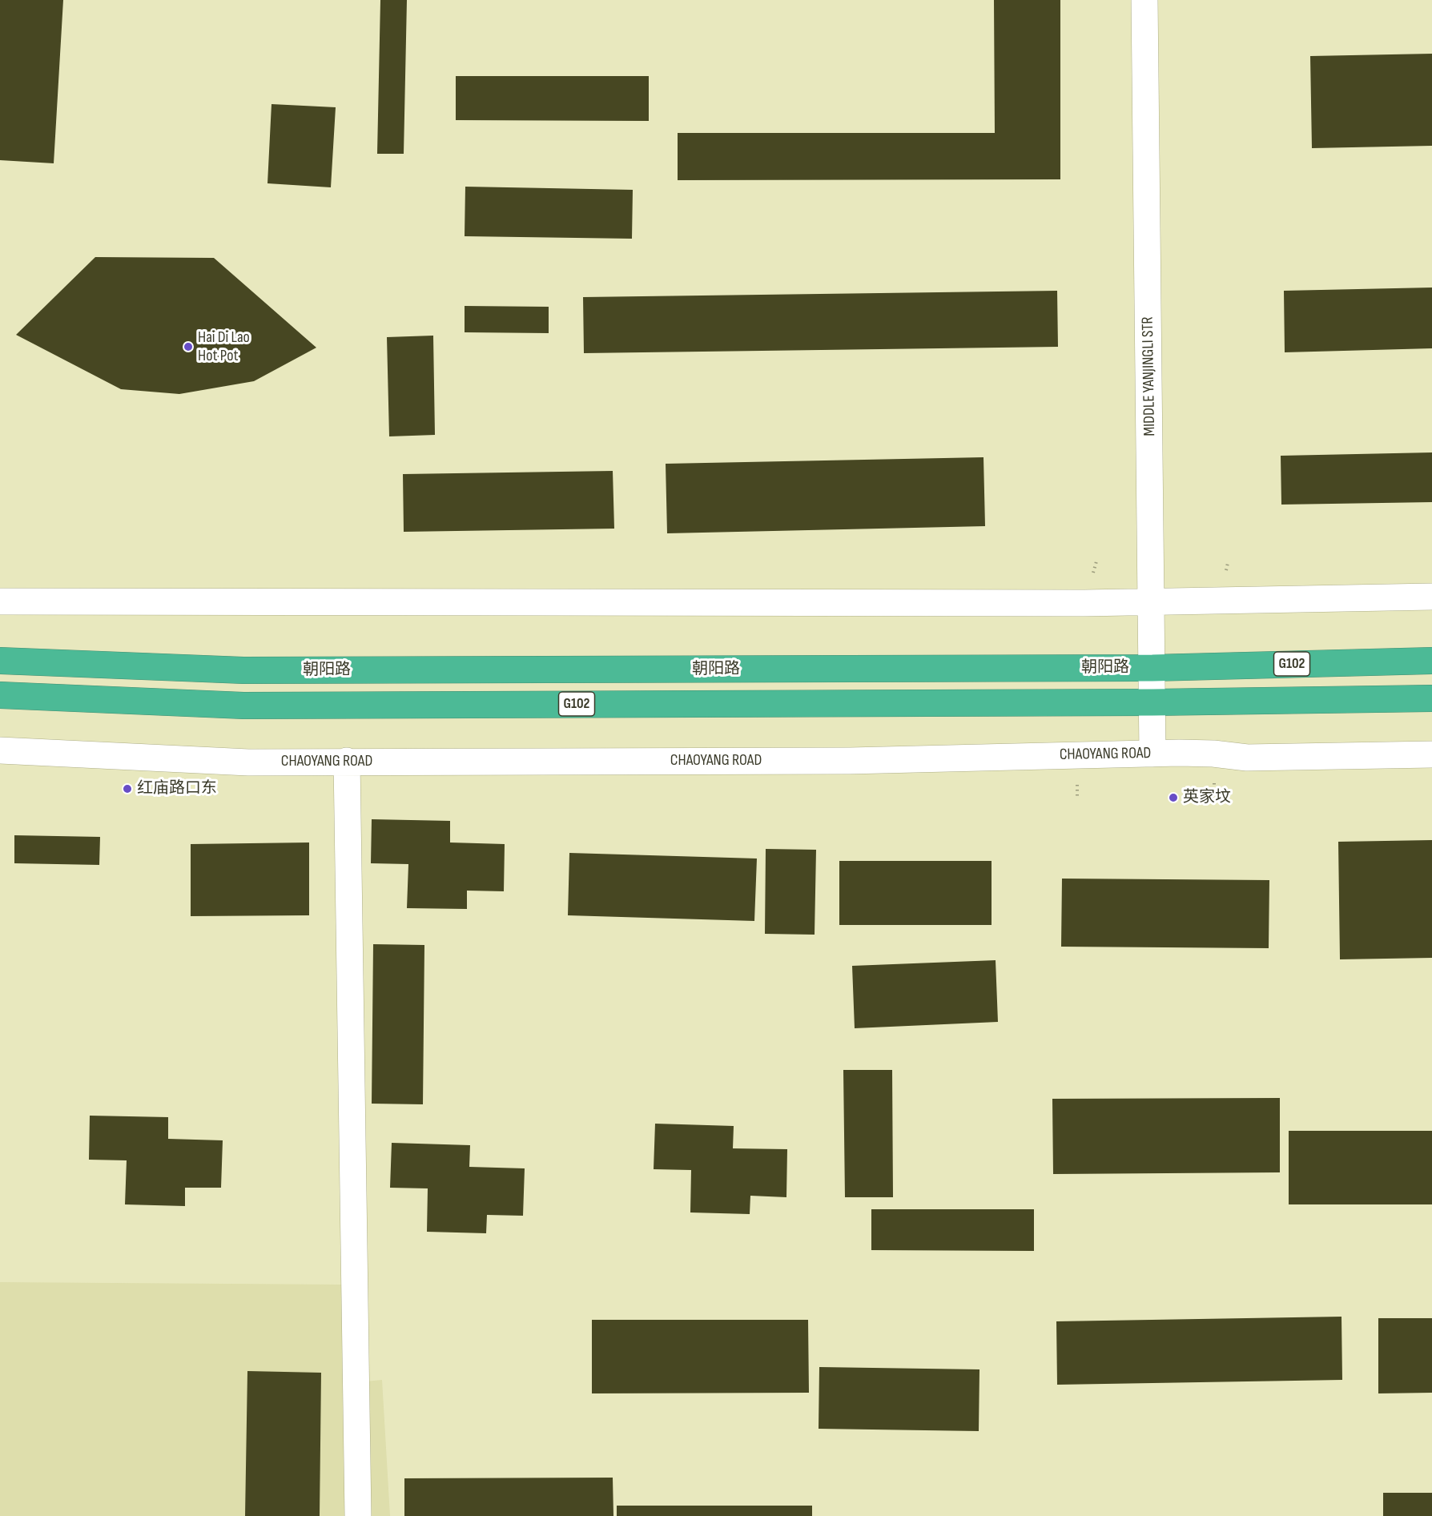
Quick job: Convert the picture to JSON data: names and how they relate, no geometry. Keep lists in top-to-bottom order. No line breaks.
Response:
{"streets":{"highway":["G102","朝阳路"],"street":["MIDDLE YANJINGLI STR","CHAOYANG ROAD"]},"crossings":[["MIDDLE YANJINGLI STR","G102"],["MIDDLE YANJINGLI STR","朝阳路"],["MIDDLE YANJINGLI STR","CHAOYANG ROAD"]],"places":["Hai Di Lao Hot Pot","红庙路口东","英家坟"]}
